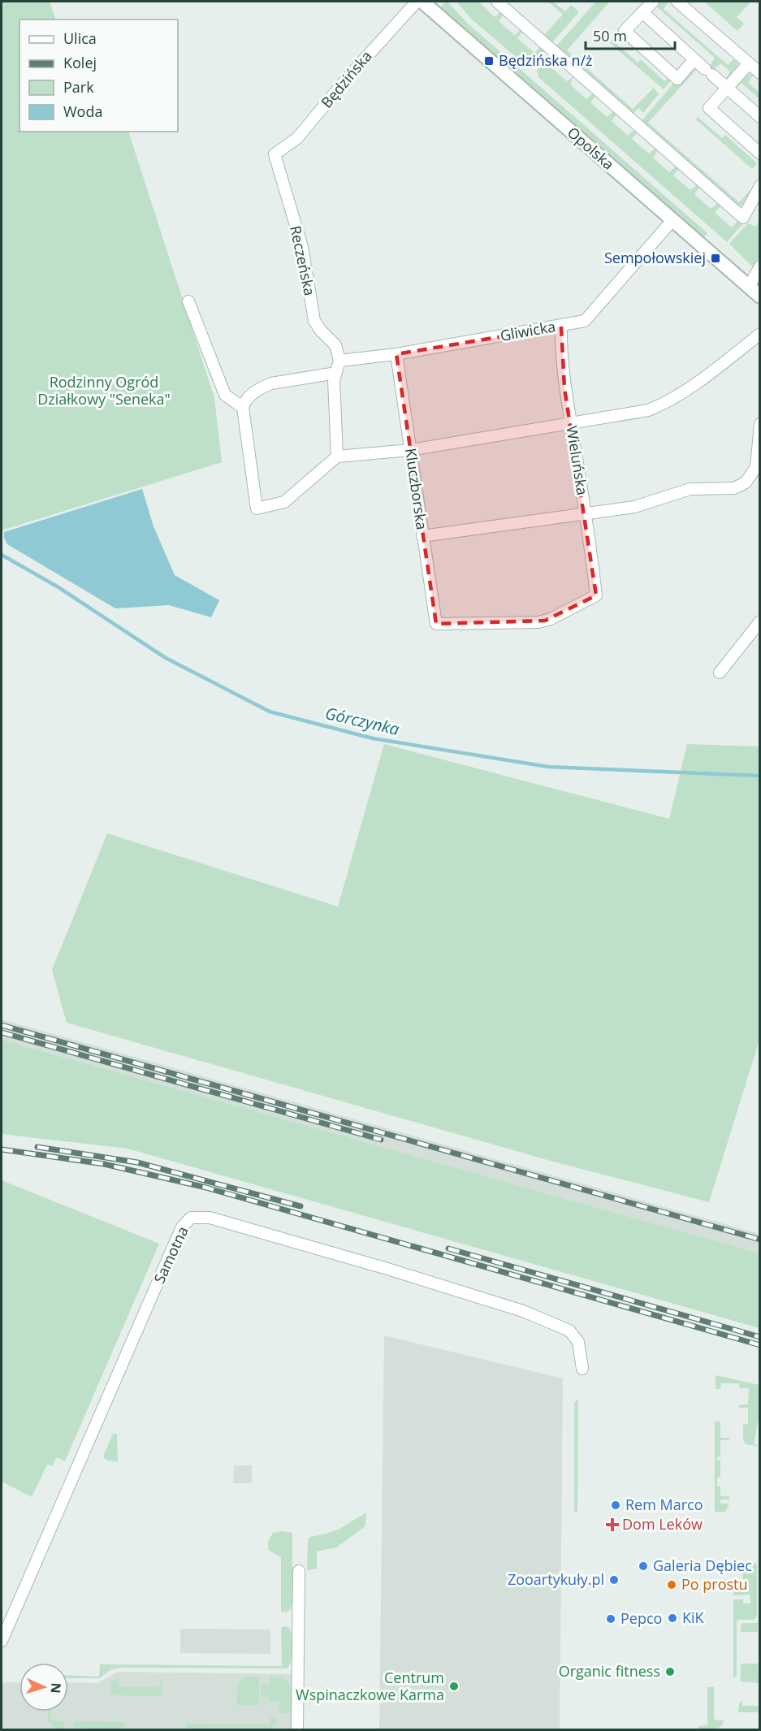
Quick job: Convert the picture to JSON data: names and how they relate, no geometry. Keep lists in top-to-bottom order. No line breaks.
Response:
{"streets":{"street":["Będzińska","Opolska","Reczeńska","Gliwicka","Wieluńska","Kluczborska","Samotna"]},"crossings":[["Będzińska","Reczeńska"],["Opolska","Gliwicka"],["Reczeńska","Gliwicka"],["Gliwicka","Wieluńska"],["Gliwicka","Kluczborska"],["Wieluńska","Kluczborska"]],"water":["Górczynka"],"parks":["Rodzinny Ogród Działkowy \"Seneka\""],"places":{"transit":["Będzińska n/ż","Sempołowskiej"],"other":["Rem Marco","Galeria Dębiec","Zooartykuły.pl","Po prostu","KiK","Pepco","Organic fitness","Centrum Wspinaczkowe Karma"],"health":["Dom Leków"]},"legend":["Ulica","Kolej","Park","Woda"],"scale_bar":"50 m","north":"right"}
